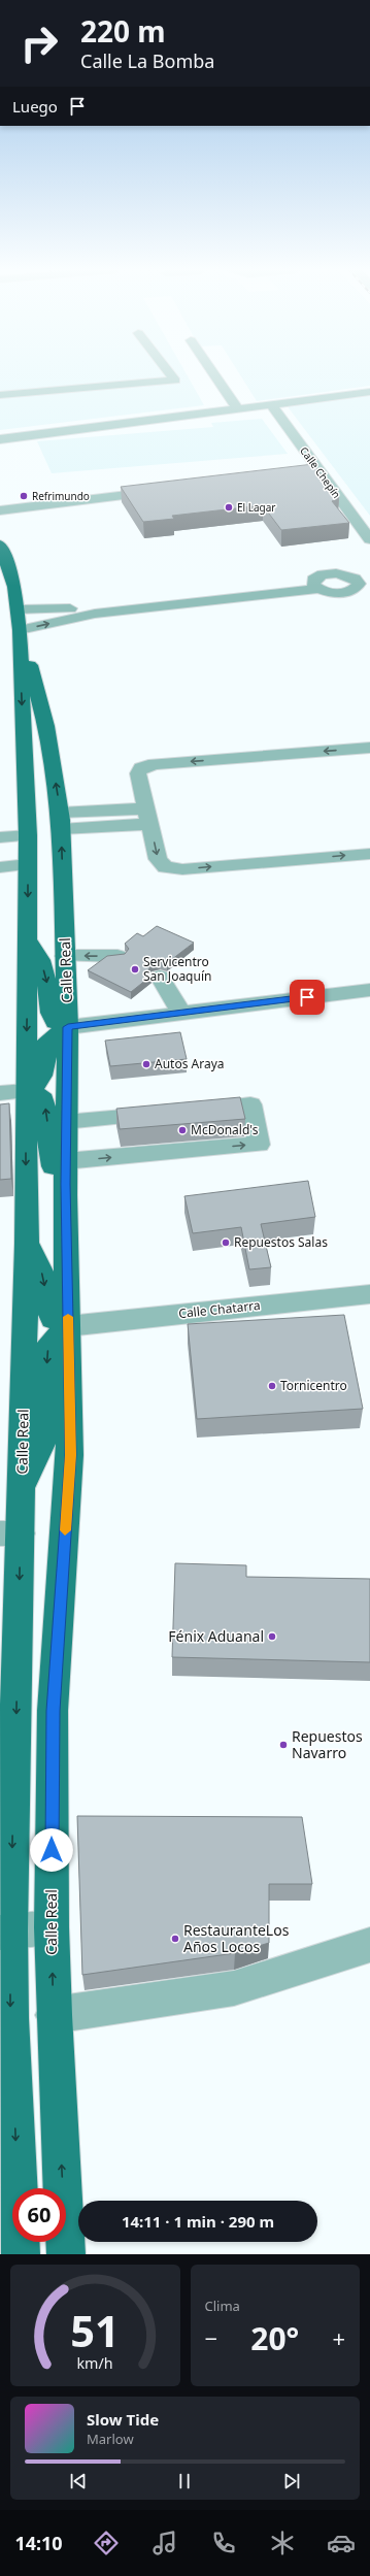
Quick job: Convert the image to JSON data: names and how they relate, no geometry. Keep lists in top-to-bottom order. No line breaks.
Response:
{"streets":{"main road":["Calle Real"],"street":["Calle Chepín","Calle Chatarra"]},"crossings":[["Calle Real","Calle Chatarra"]],"places":["Refrimundo","El Lagar","Servicentro San Joaquín","Autos Araya","McDonald's","Repuestos Salas","Tornicentro","Fénix Aduanal","Repuestos Navarro","RestauranteLos Años Locos"],"page":{"turn":["220 m","Calle La Bomba"],"then":"Luego","limit":"60","trip":"14:11 · 1 min · 290 m","tile":"Clima","heat":["−","20°","+"],"song":["Slow Tide","Marlow"],"tabs":"14:10","gauge":["51","km/h"]}}
